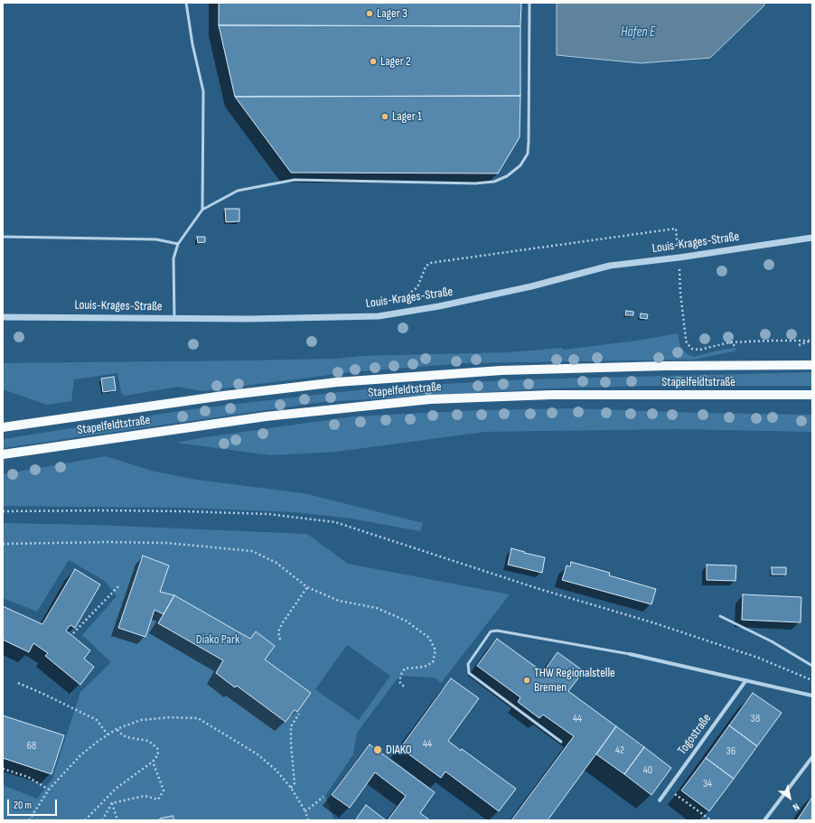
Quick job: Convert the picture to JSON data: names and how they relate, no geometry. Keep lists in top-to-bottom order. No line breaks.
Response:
{"streets":{"main road":["Stapelfeldtstraße"],"street":["Louis-Krages-Straße","Togostraße"]},"water":["Hafen E"],"parks":["Diako Park"],"places":["Lager 3","Lager 2","Lager 1","THW Regionalstelle Bremen","DIAKO"],"house_numbers":["44","38","44","68","42","36","40","34"],"scale_bar":"20 m","north":"bottom right"}
